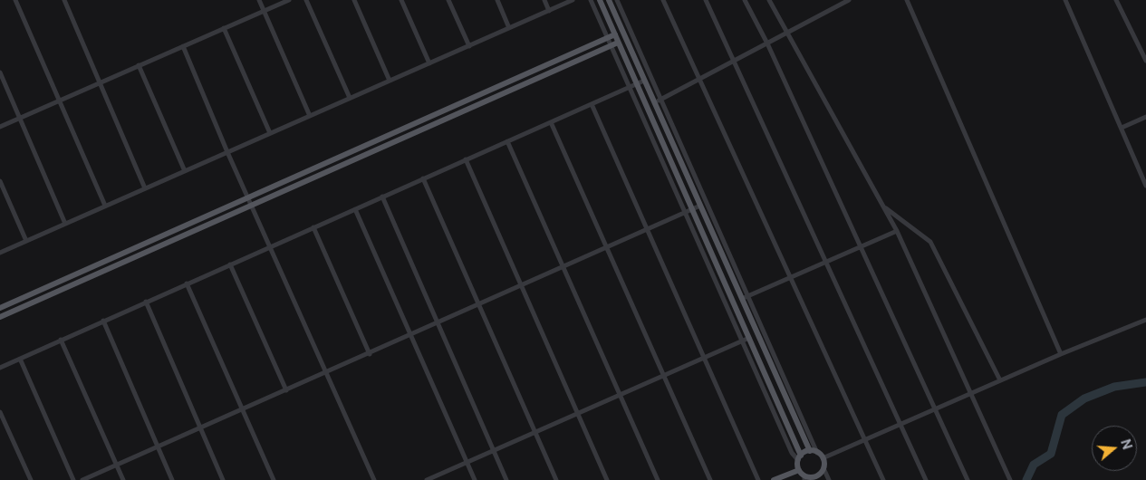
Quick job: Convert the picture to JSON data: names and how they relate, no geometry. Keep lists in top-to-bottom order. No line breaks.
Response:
{"north":"right"}
